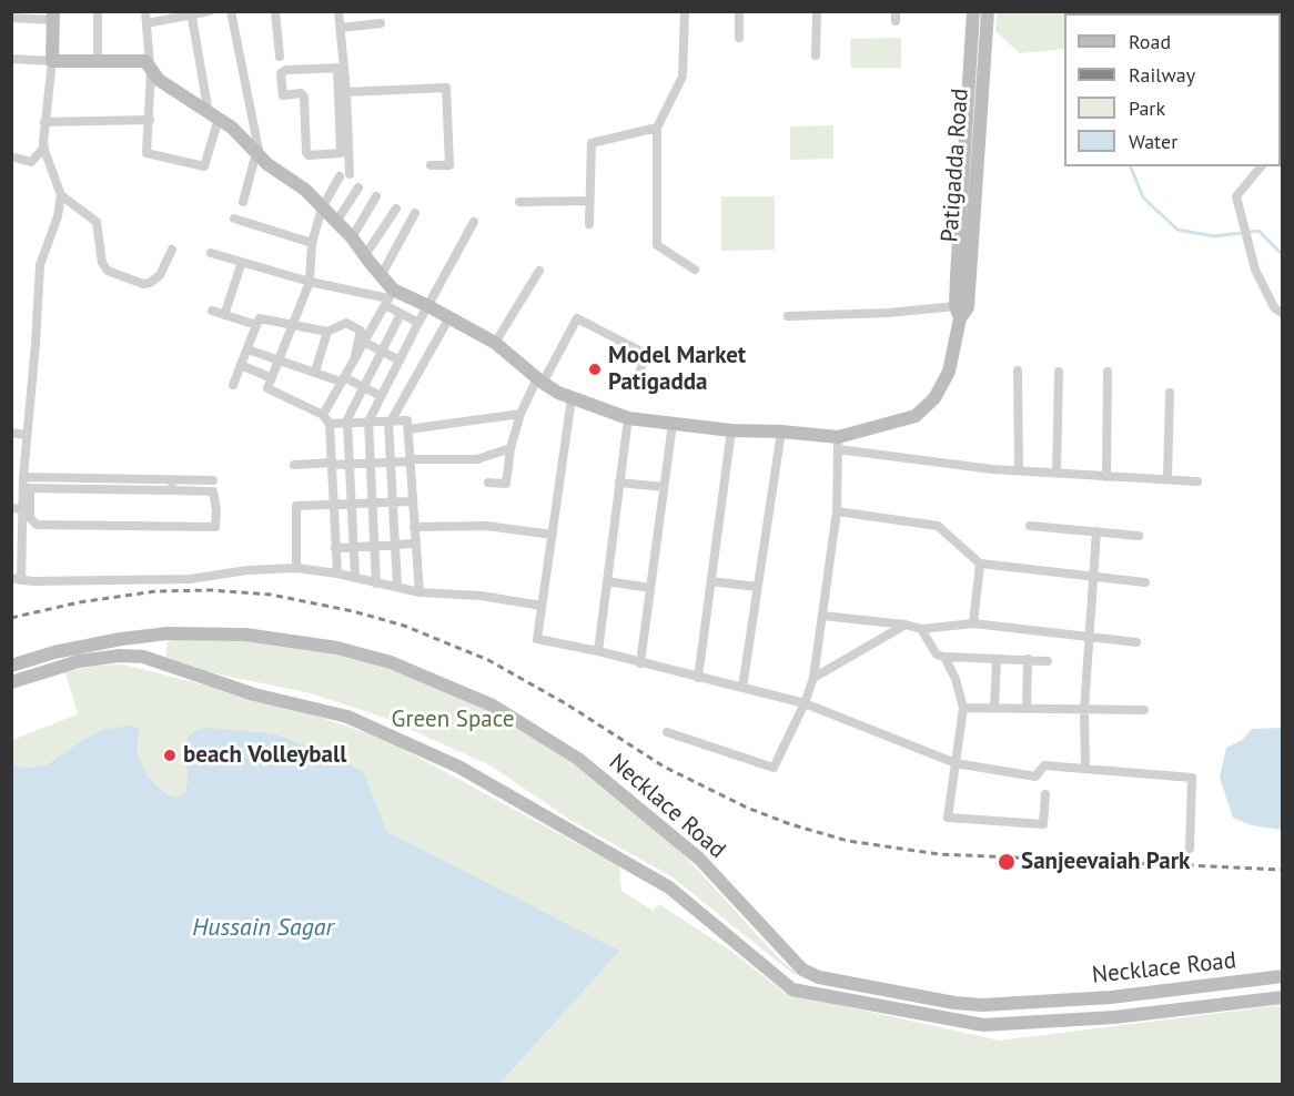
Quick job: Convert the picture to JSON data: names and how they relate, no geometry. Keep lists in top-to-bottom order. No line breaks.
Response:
{"streets":{"main road":["Patigadda Road","Necklace Road"]},"water":["Hussain Sagar"],"parks":["Green Space"],"places":["Model Market Patigadda","beach Volleyball","Sanjeevaiah Park"],"legend":["Road","Railway","Park","Water"]}
